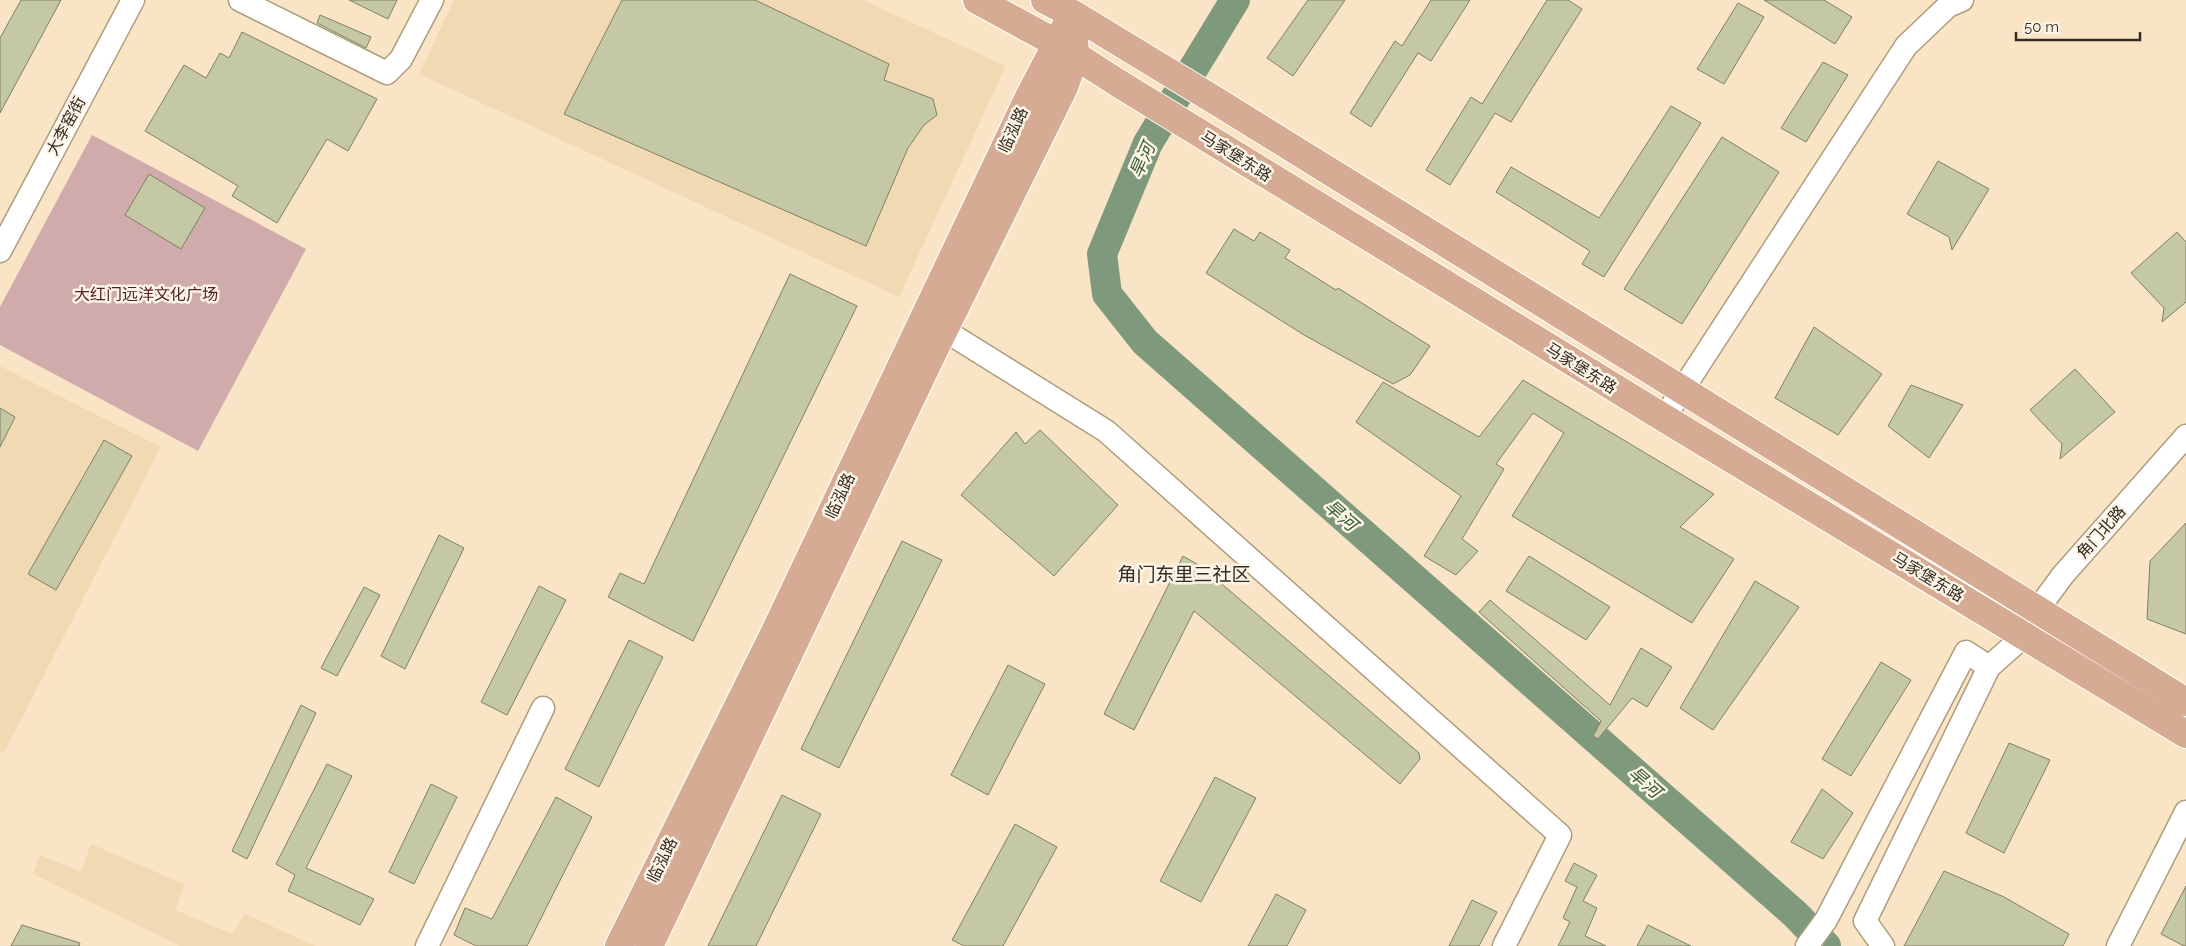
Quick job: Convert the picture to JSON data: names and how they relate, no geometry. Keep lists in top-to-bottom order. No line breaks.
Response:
{"streets":{"main road":["临泓路","马家堡东路"],"street":["大李窑街","角门北路"]},"crossings":[["临泓路","马家堡东路"],["马家堡东路","角门北路"]],"districts":["角门东里三社区"],"water":["旱河"],"parks":["大红门远洋文化广场"],"scale_bar":"50 m"}
